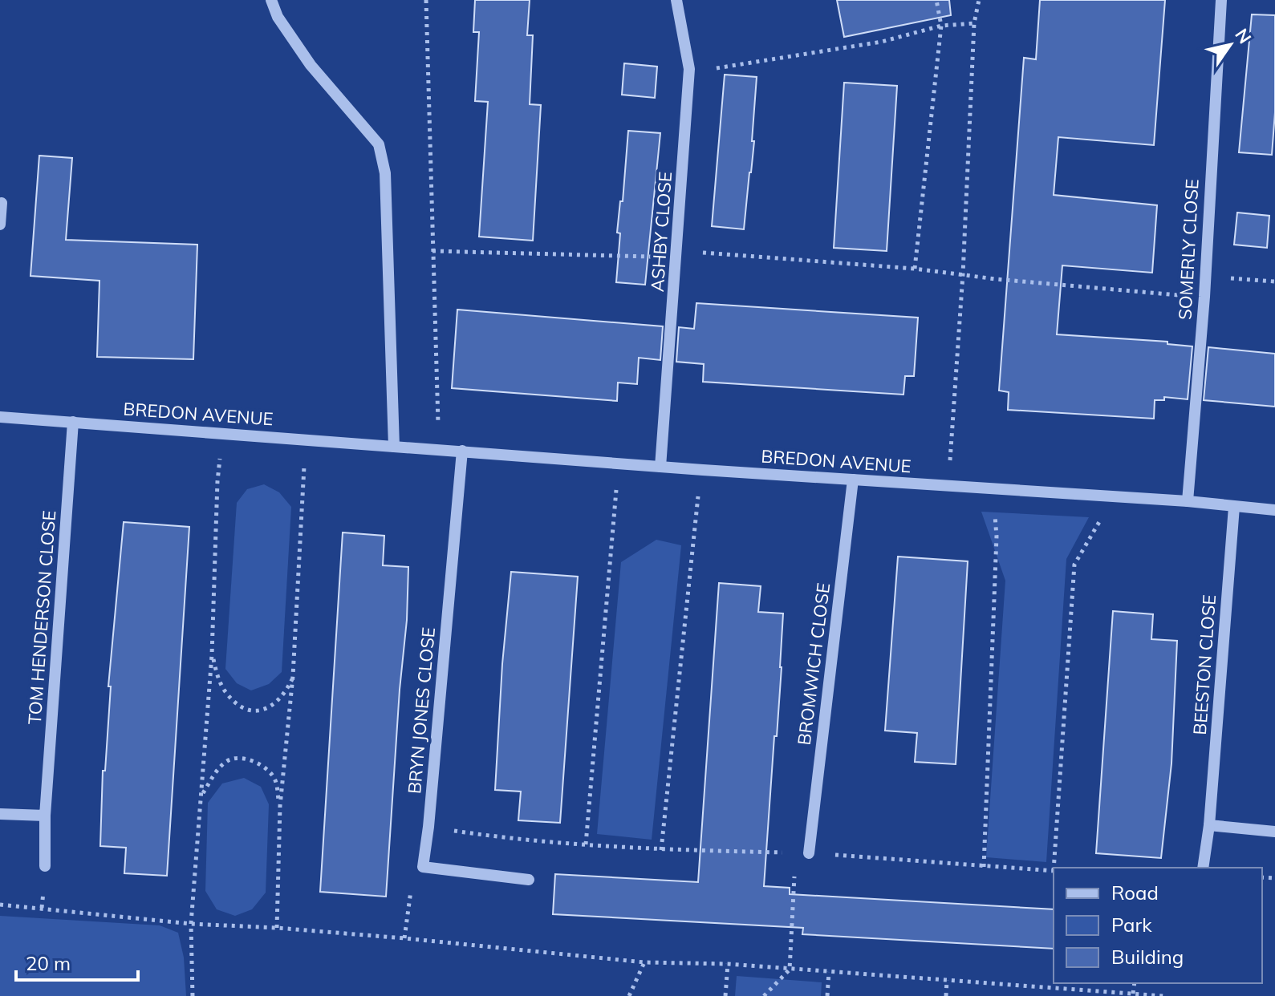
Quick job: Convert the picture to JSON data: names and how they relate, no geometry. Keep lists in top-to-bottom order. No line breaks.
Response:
{"streets":{"street":["ASHBY CLOSE","SOMERLY CLOSE","BREDON AVENUE","TOM HENDERSON CLOSE","BROMWICH CLOSE","BEESTON CLOSE","BRYN JONES CLOSE"]},"crossings":[["ASHBY CLOSE","BREDON AVENUE"],["SOMERLY CLOSE","BREDON AVENUE"],["BREDON AVENUE","TOM HENDERSON CLOSE"],["BREDON AVENUE","BROMWICH CLOSE"],["BREDON AVENUE","BEESTON CLOSE"],["BREDON AVENUE","BRYN JONES CLOSE"]],"legend":["Road","Park","Building"],"scale_bar":"20 m","north":"top right"}
